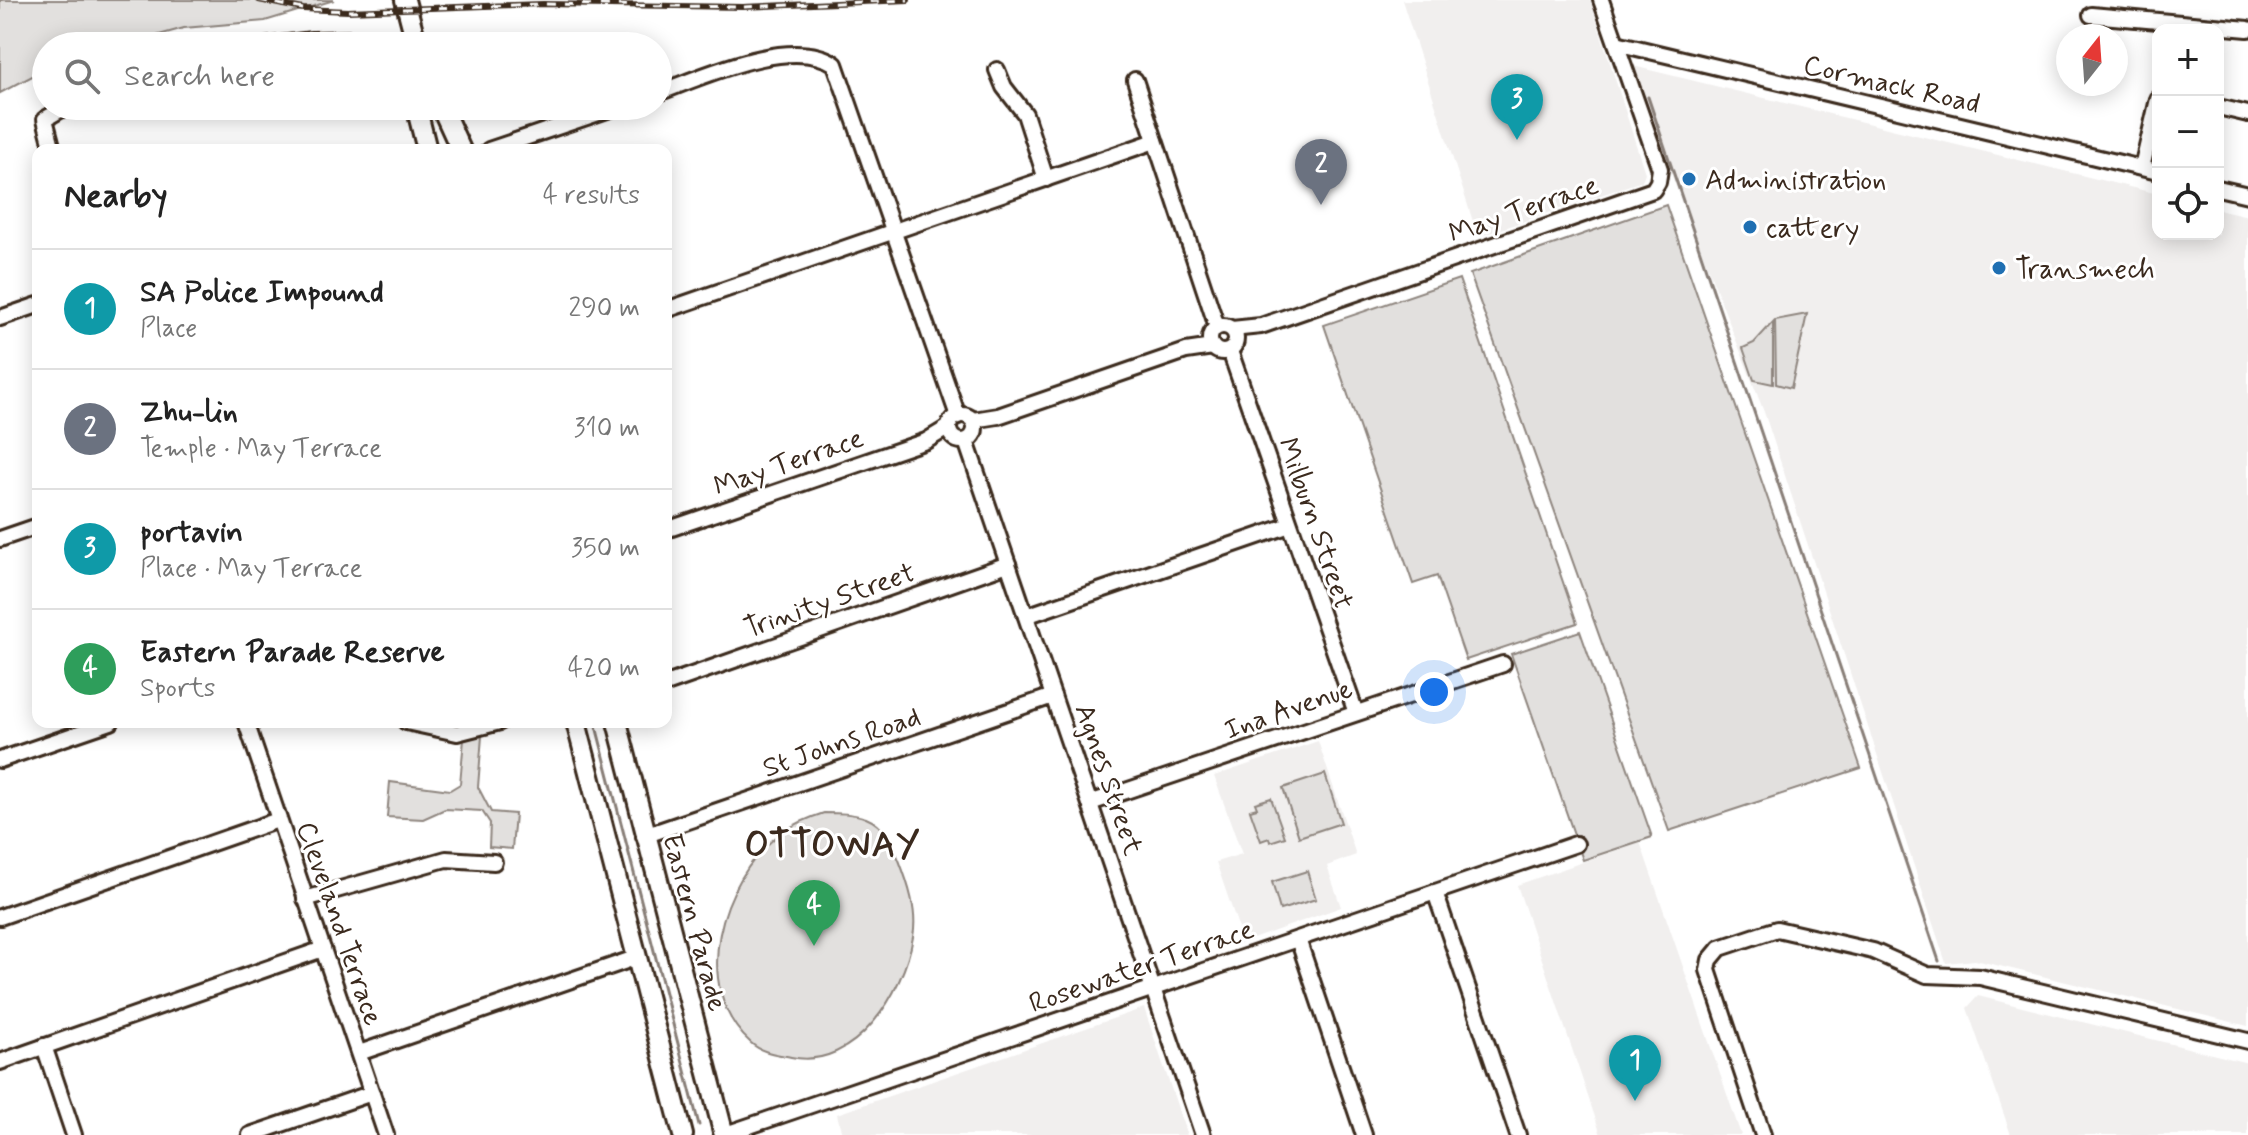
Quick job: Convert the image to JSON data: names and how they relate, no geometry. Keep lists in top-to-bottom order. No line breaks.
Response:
{"streets":{"main road":["Eastern Parade"],"street":["Cormack Road","May Terrace","Milburn Street","Trinity Street","Ina Avenue","St Johns Road","Agnes Street","Cleveland Terrace","Rosewater Terrace"]},"crossings":[["Cormack Road","May Terrace"],["May Terrace","Milburn Street"],["May Terrace","Agnes Street"],["Milburn Street","Ina Avenue"],["Trinity Street","Agnes Street"],["Ina Avenue","Agnes Street"],["St Johns Road","Agnes Street"],["St Johns Road","Eastern Parade"],["Agnes Street","Rosewater Terrace"],["Eastern Parade","Rosewater Terrace"]],"districts":["OTTOWAY"],"places":["Administration","cattery","Transmech"],"north":"top","page":{"map_buttons":["+","−"],"search":"Search here","pins":["3","2","4","1"],"heading":["Nearby","4 results"],"list":[{"mark":"1","name":"SA Police Impound","note":"Place","value":"290 m"},{"mark":"2","name":"Zhu-lin","note":"Temple · May Terrace","value":"310 m"},{"mark":"3","name":"portavin","note":"Place · May Terrace","value":"350 m"},{"mark":"4","name":"Eastern Parade Reserve","note":"Sports","value":"420 m"}]}}
